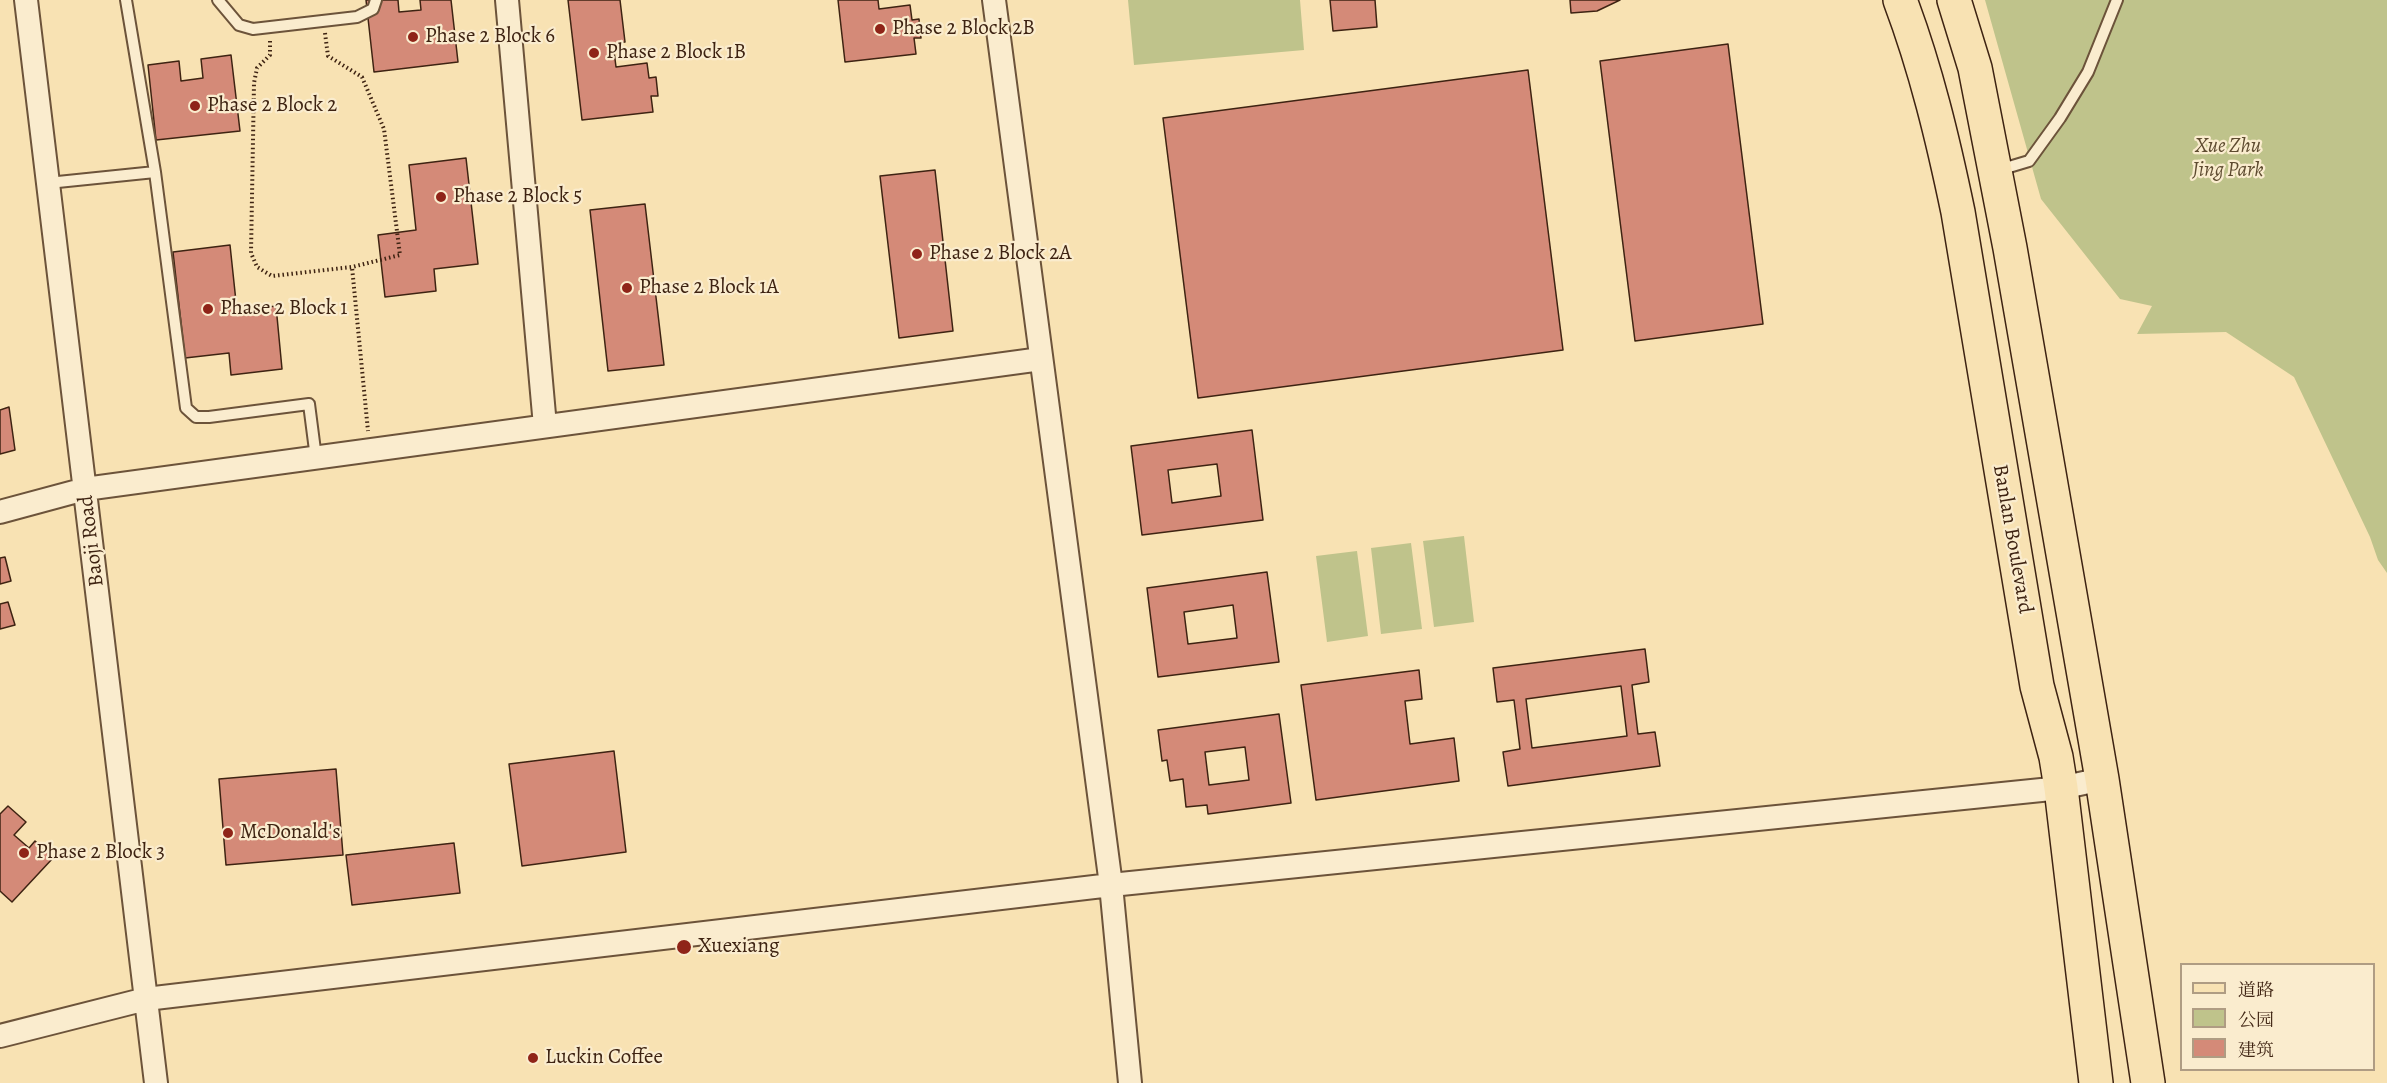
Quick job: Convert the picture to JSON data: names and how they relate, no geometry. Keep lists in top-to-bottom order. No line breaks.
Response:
{"streets":{"main road":["Banlan Boulevard"],"street":["Baoji Road"]},"parks":["Xue Zhu Jing Park"],"places":["Phase 2 Block 2B","Phase 2 Block 6","Phase 2 Block 1B","Phase 2 Block 2","Phase 2 Block 5","Phase 2 Block 2A","Phase 2 Block 1A","Phase 2 Block 1","McDonald's","Phase 2 Block 3","Xuexiang","Luckin Coffee"],"legend":["道路","公园","建筑"]}
